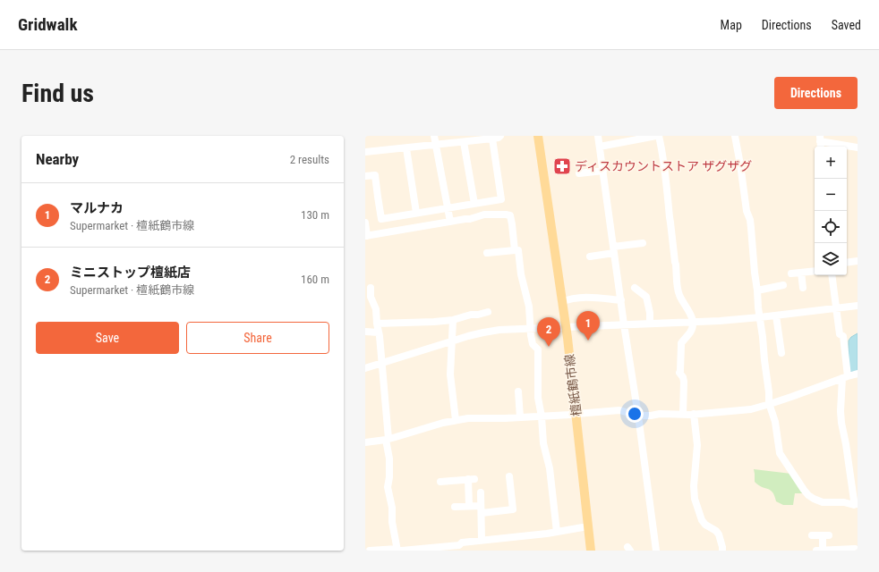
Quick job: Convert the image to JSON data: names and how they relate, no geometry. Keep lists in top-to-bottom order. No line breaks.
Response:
{"streets":{"main road":["檀紙鶴市線"]},"places":{"pharmacy":["ディスカウントストア ザグザグ"]},"page":{"header":"Gridwalk","nav":["Map","Directions","Saved"],"buttons":["Directions",["Save","Share"]],"title":"Find us","heading":["Nearby","2 results"],"map_buttons":["+","−"],"list":[{"mark":"1","name":"マルナカ","note":"Supermarket · 檀紙鶴市線","value":"130 m"},{"mark":"2","name":"ミニストップ檀紙店","note":"Supermarket · 檀紙鶴市線","value":"160 m"}],"pins":["1","2"]}}
